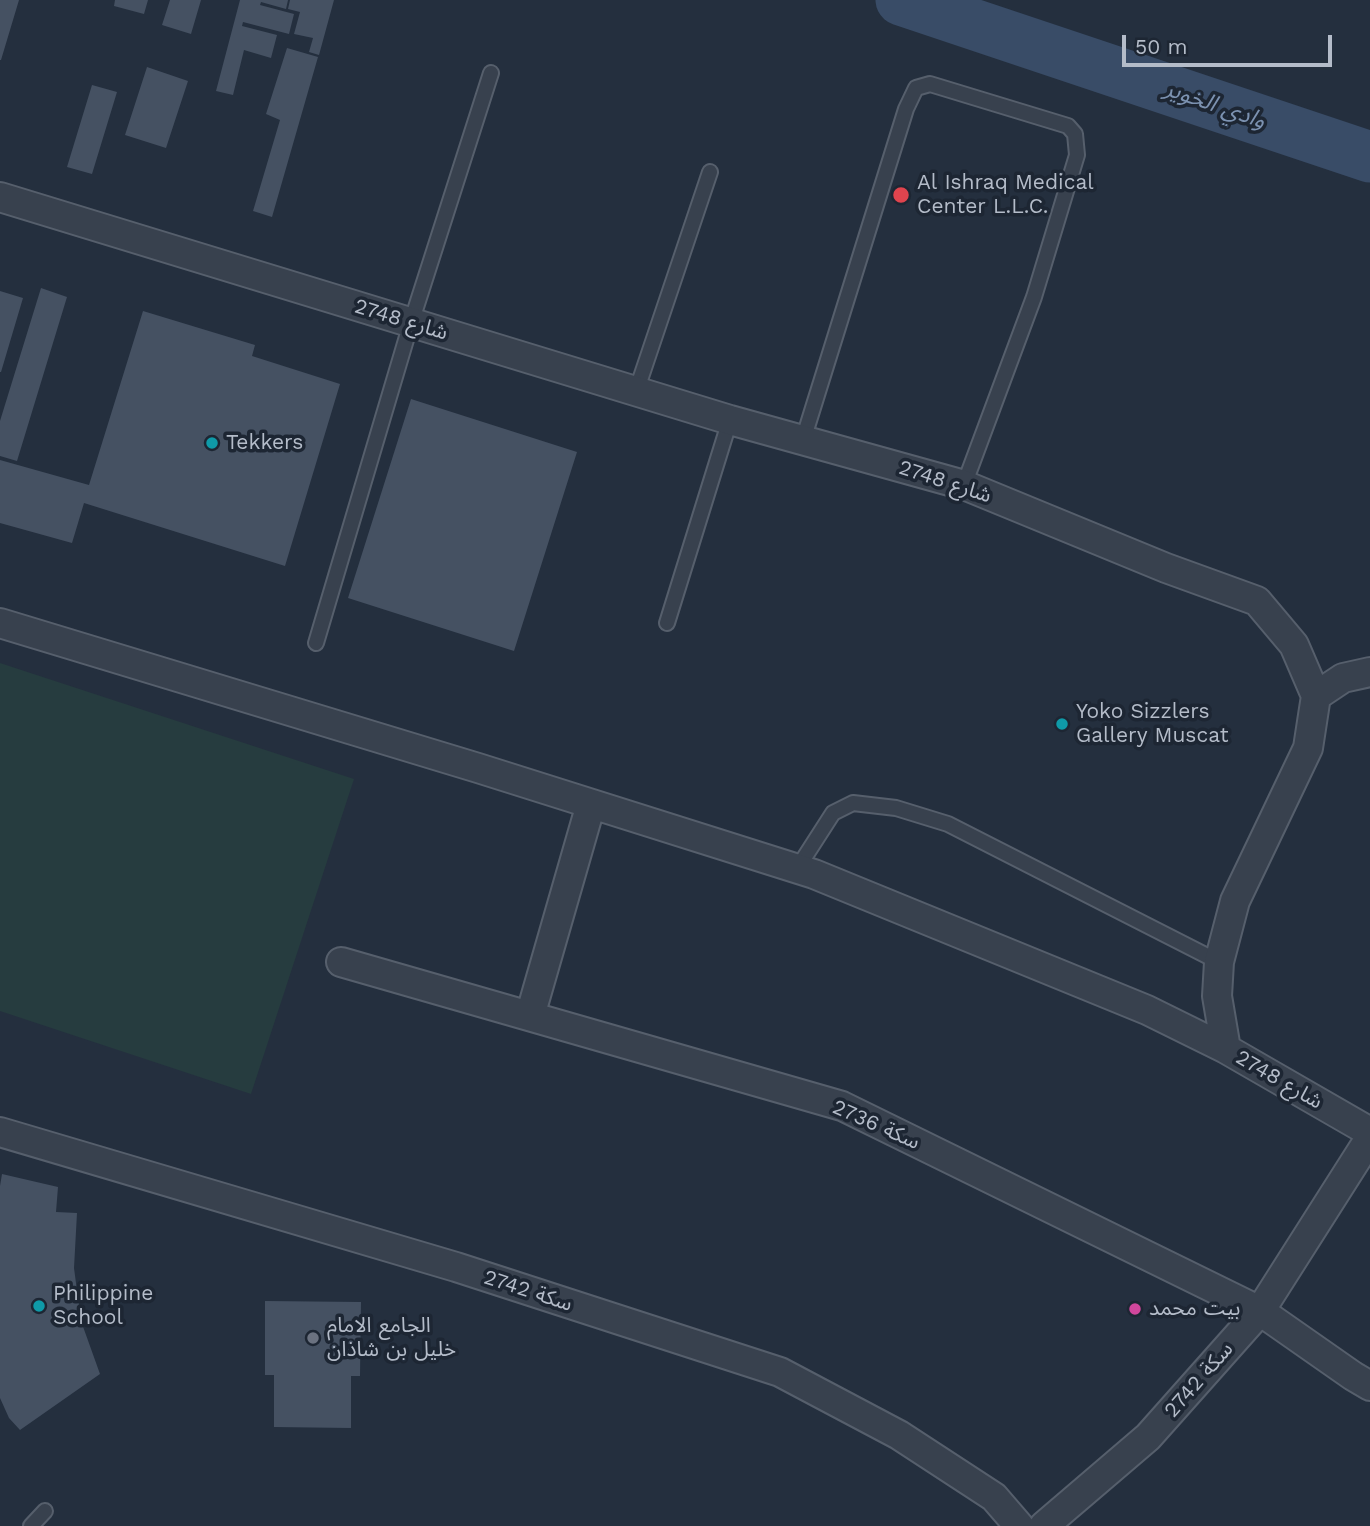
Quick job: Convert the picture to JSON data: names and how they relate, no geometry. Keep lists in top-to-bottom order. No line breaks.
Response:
{"streets":{"street":["شارع 2748","سكة 2736","سكة 2742"]},"crossings":[["سكة 2736","سكة 2742"]],"water":["وادي الخوير"],"places":["Al Ishraq Medical Center L.L.C.","Tekkers","Yoko Sizzlers Gallery Muscat","Philippine School","بيت محمد","الجامع الامام خليل بن شاذان"],"scale_bar":"50 m"}
